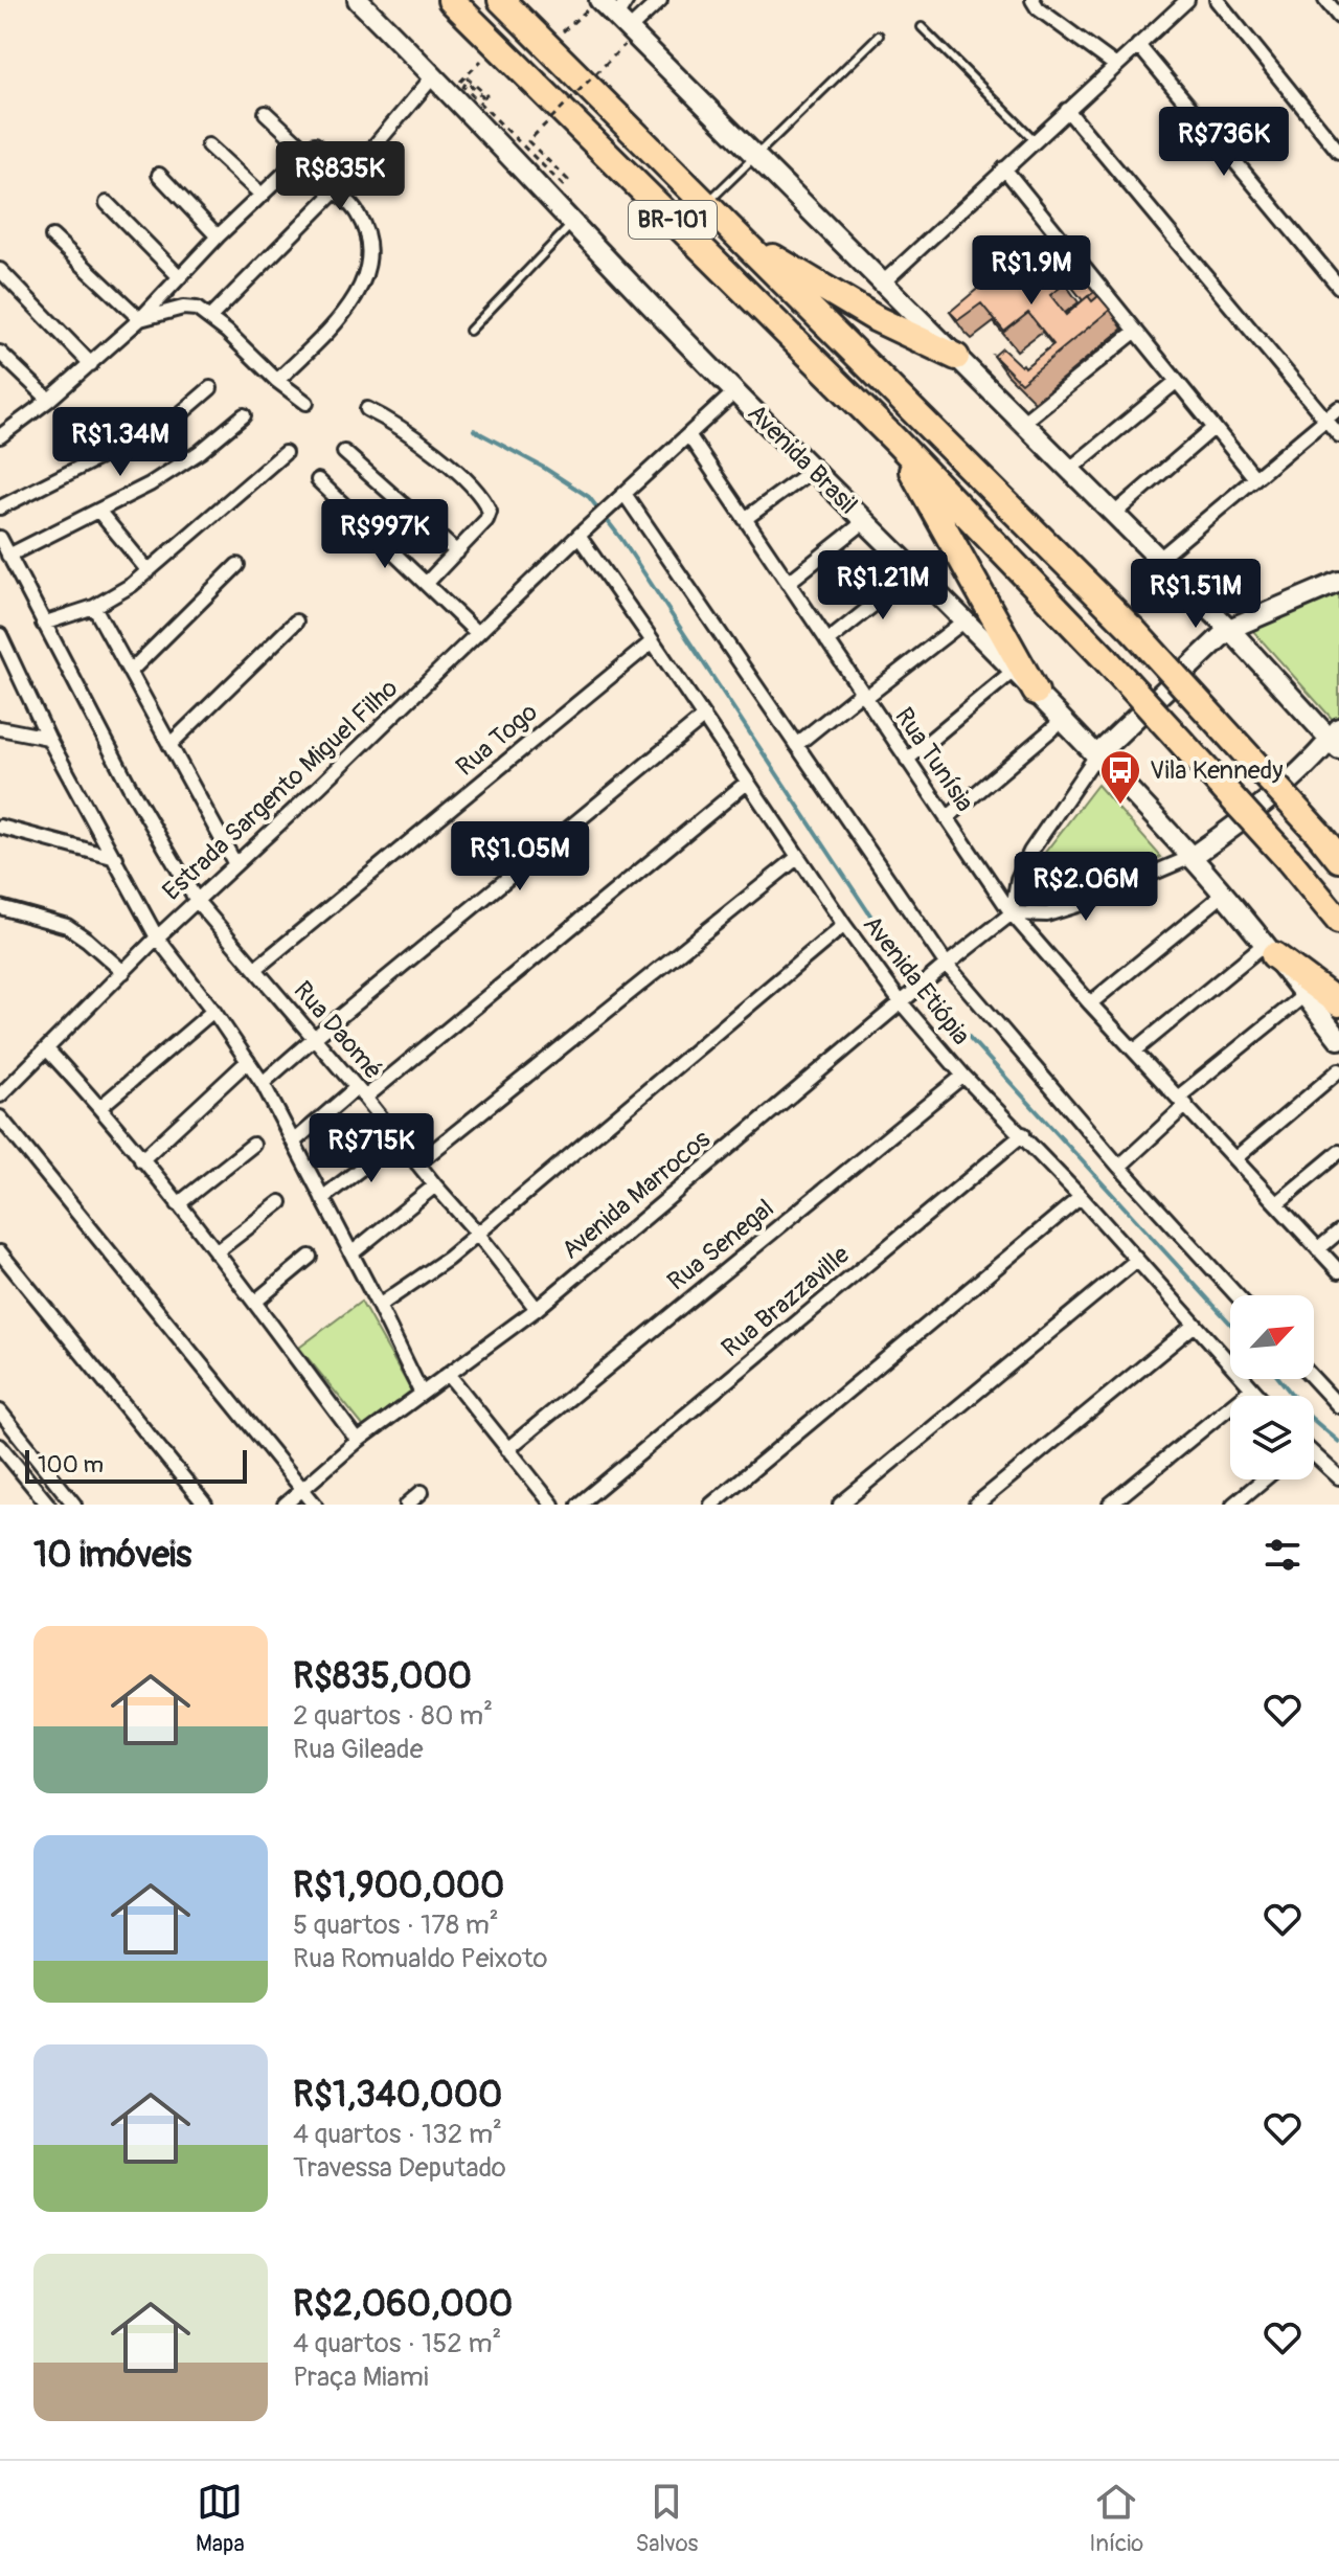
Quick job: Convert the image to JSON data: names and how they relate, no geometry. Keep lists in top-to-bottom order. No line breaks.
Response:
{"streets":{"highway":["BR-101"],"street":["Avenida Brasil","Rua Togo","Rua Tunísia","Estrada Sargento Miguel Filho","Avenida Etiópia","Rua Daomé","Avenida Marrocos","Rua Senegal","Rua Brazzaville"]},"crossings":[["Rua Togo","Avenida Etiópia"],["Rua Togo","Rua Daomé"],["Rua Tunísia","Avenida Marrocos"],["Estrada Sargento Miguel Filho","Avenida Etiópia"],["Estrada Sargento Miguel Filho","Rua Daomé"],["Avenida Etiópia","Avenida Marrocos"],["Avenida Etiópia","Rua Senegal"],["Avenida Etiópia","Rua Brazzaville"],["Rua Daomé","Avenida Marrocos"]],"places":{"bus stop":["Vila Kennedy"]},"scale_bar":"100 m","north":"top right","page":{"price":["R$736K","R$835K","R$1.9M","R$1.34M","R$997K","R$1.21M","R$1.51M","R$1.05M","R$2.06M","R$715K"],"scale":"100 m","heading":"10 imóveis","list":[{"name":"R$835,000","note":"2 quartos · 80 m² · Rua Gileade"},{"name":"R$1,900,000","note":"5 quartos · 178 m² · Rua Romualdo Peixoto"},{"name":"R$1,340,000","note":"4 quartos · 132 m² · Travessa Deputado"},{"name":"R$2,060,000","note":"4 quartos · 152 m² · Praça Miami"}],"tabs":["Mapa","Salvos","Início"]}}
